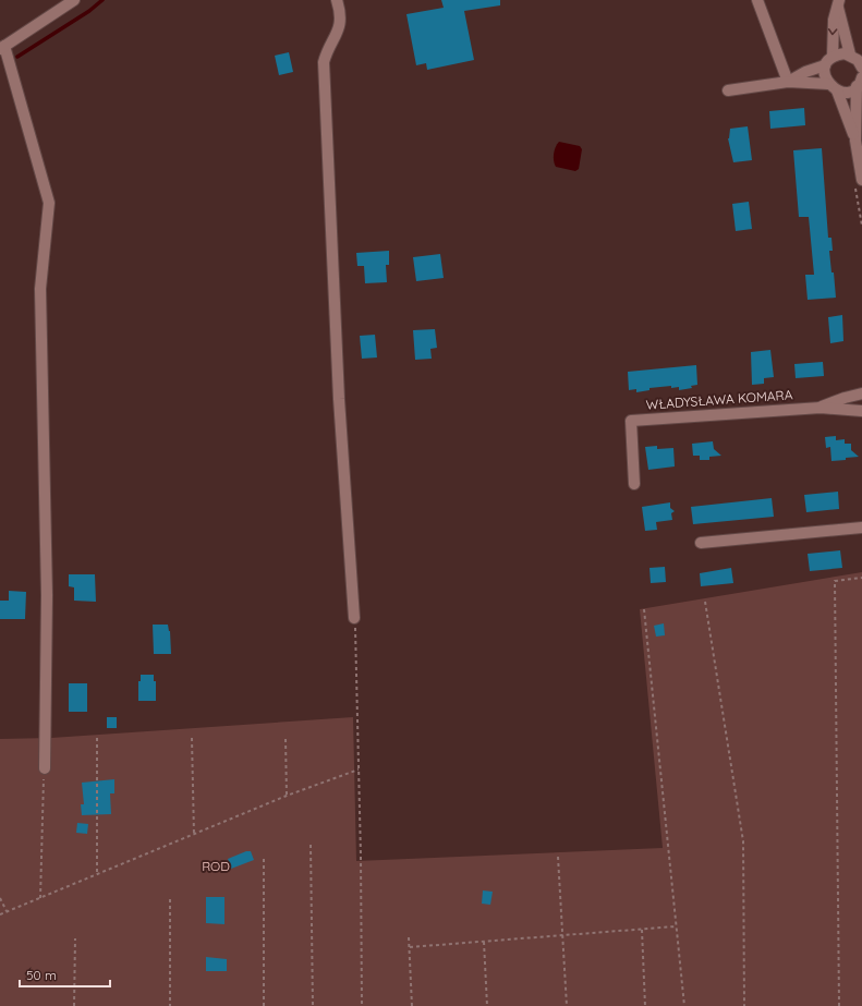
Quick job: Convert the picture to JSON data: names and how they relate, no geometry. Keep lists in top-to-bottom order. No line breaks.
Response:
{"streets":{"street":["WŁADYSŁAWA KOMARA"]},"parks":["ROD"],"scale_bar":"50 m"}
